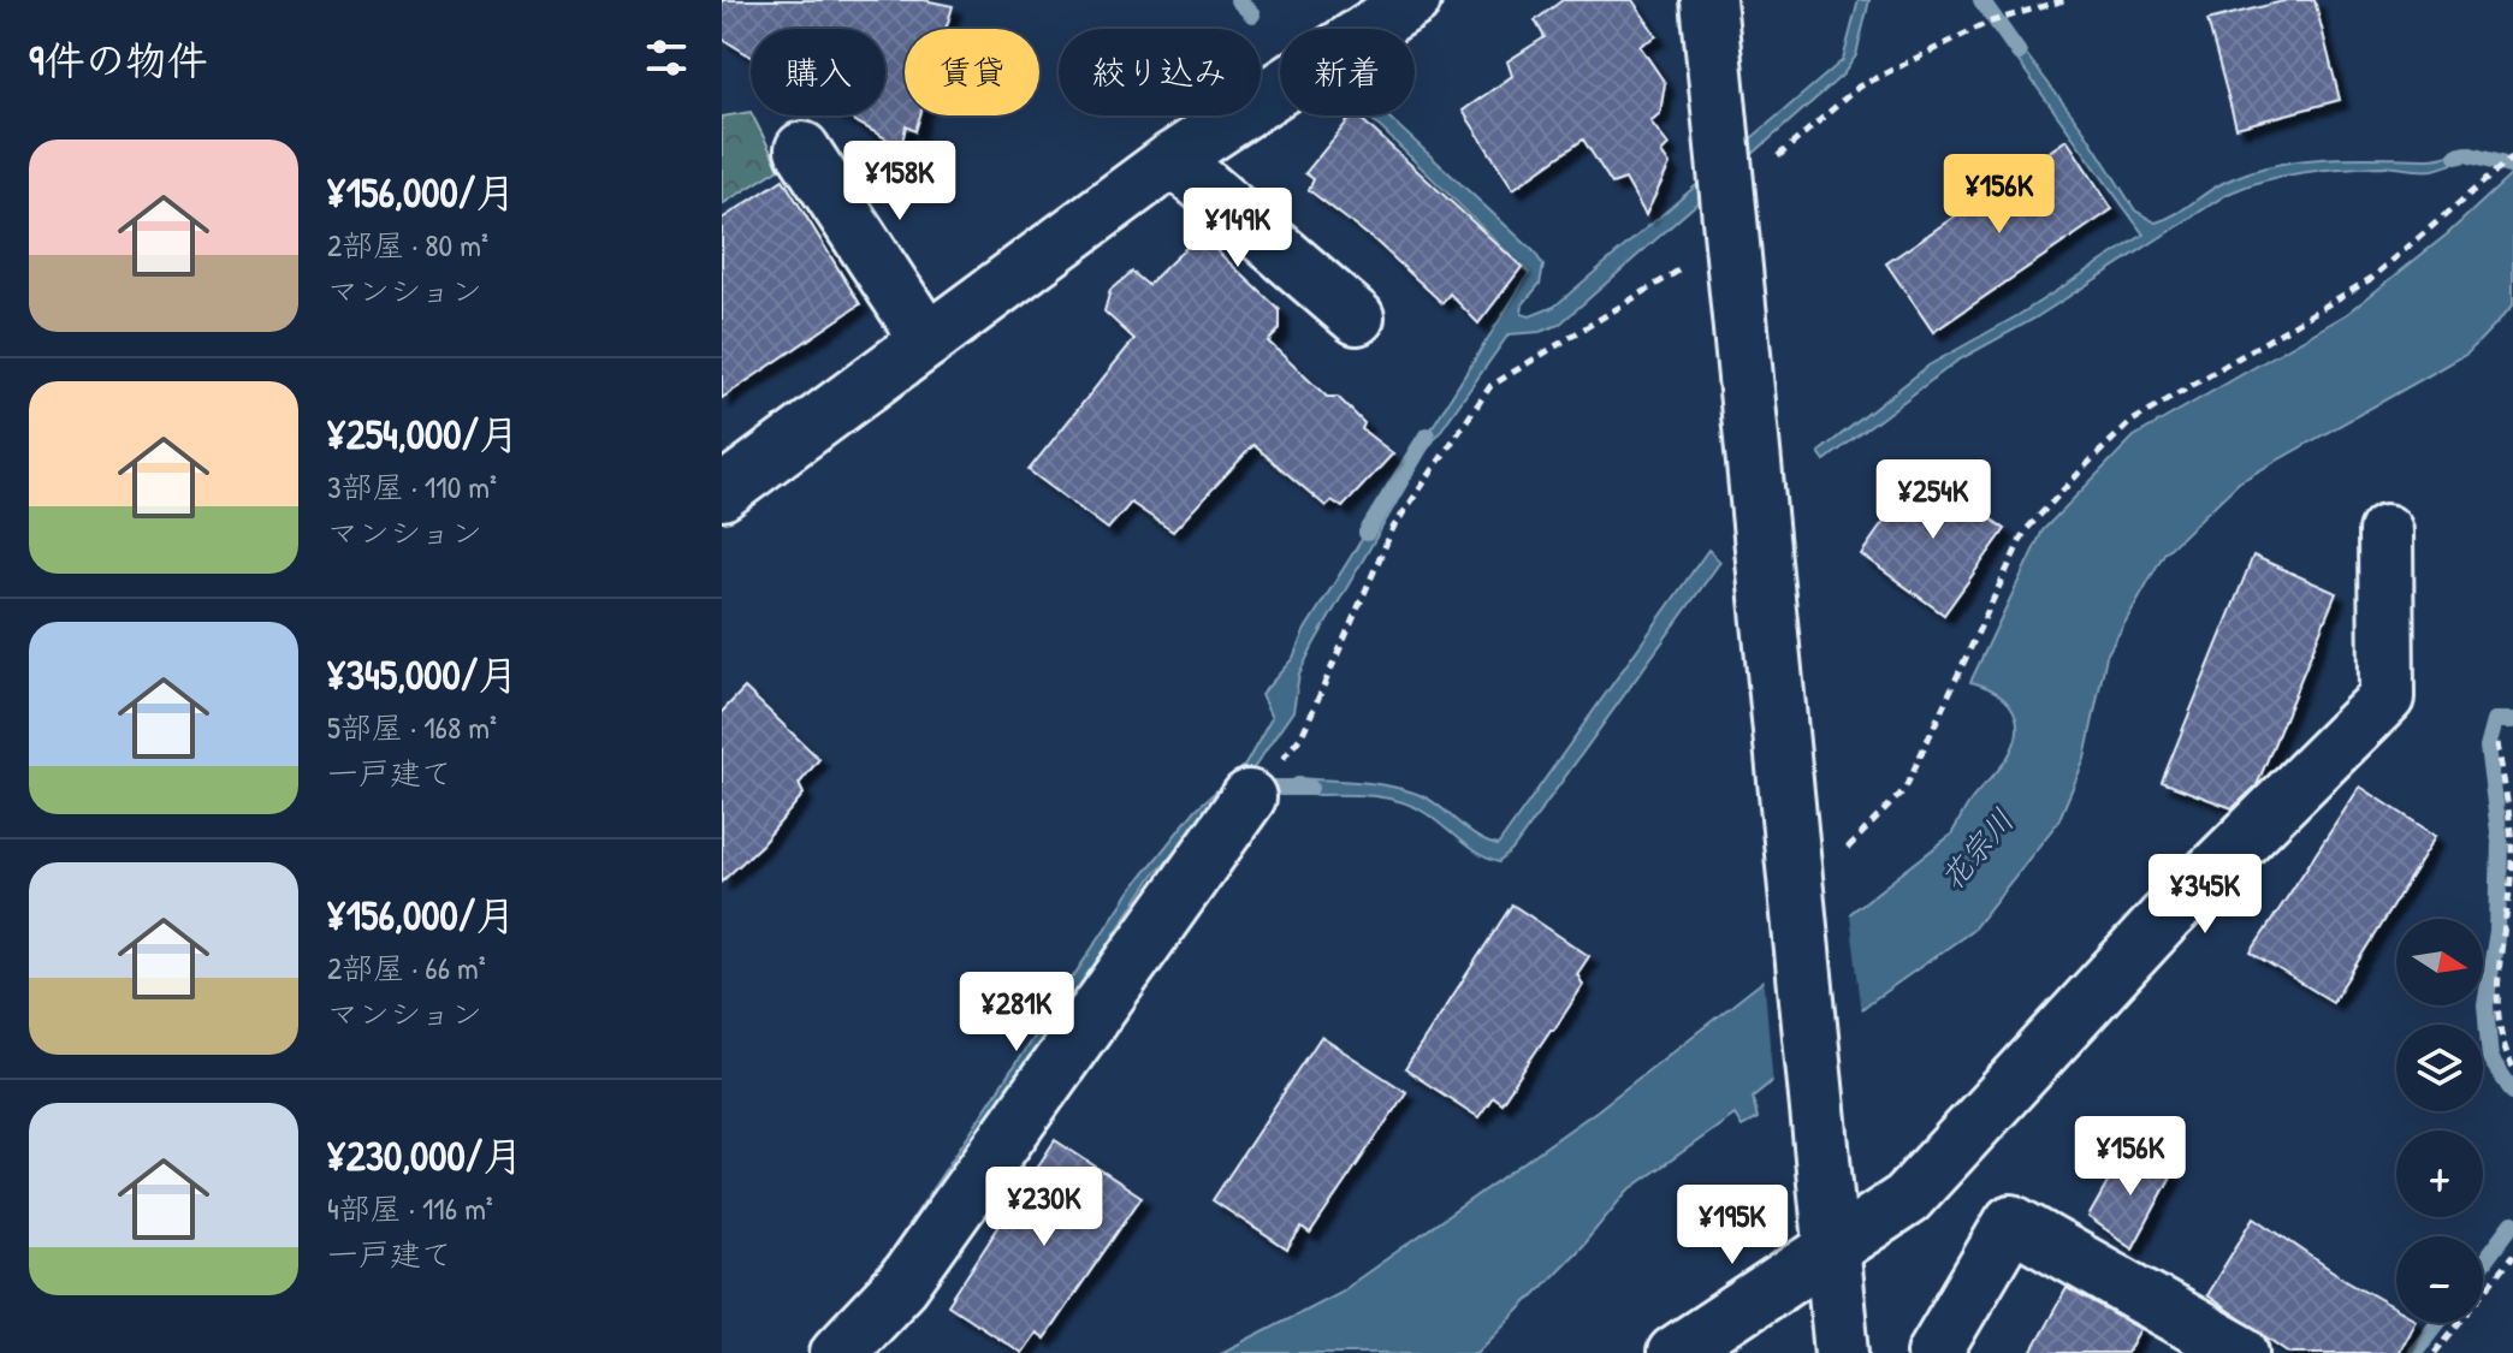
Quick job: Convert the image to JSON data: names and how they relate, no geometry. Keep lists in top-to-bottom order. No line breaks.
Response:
{"water":["花宗川"],"north":"right","page":{"heading":"9件の物件","chip":["購入","賃貸","絞り込み","新着"],"list":[{"name":"¥156,000/月","note":"2部屋 · 80 m² · マンション"},{"name":"¥254,000/月","note":"3部屋 · 110 m² · マンション"},{"name":"¥345,000/月","note":"5部屋 · 168 m² · 一戸建て"},{"name":"¥156,000/月","note":"2部屋 · 66 m² · マンション"},{"name":"¥230,000/月","note":"4部屋 · 116 m² · 一戸建て"}],"price":["¥158K","¥156K","¥149K","¥254K","¥345K","¥281K","¥156K","¥230K","¥195K"],"map_buttons":["+","−"]}}
